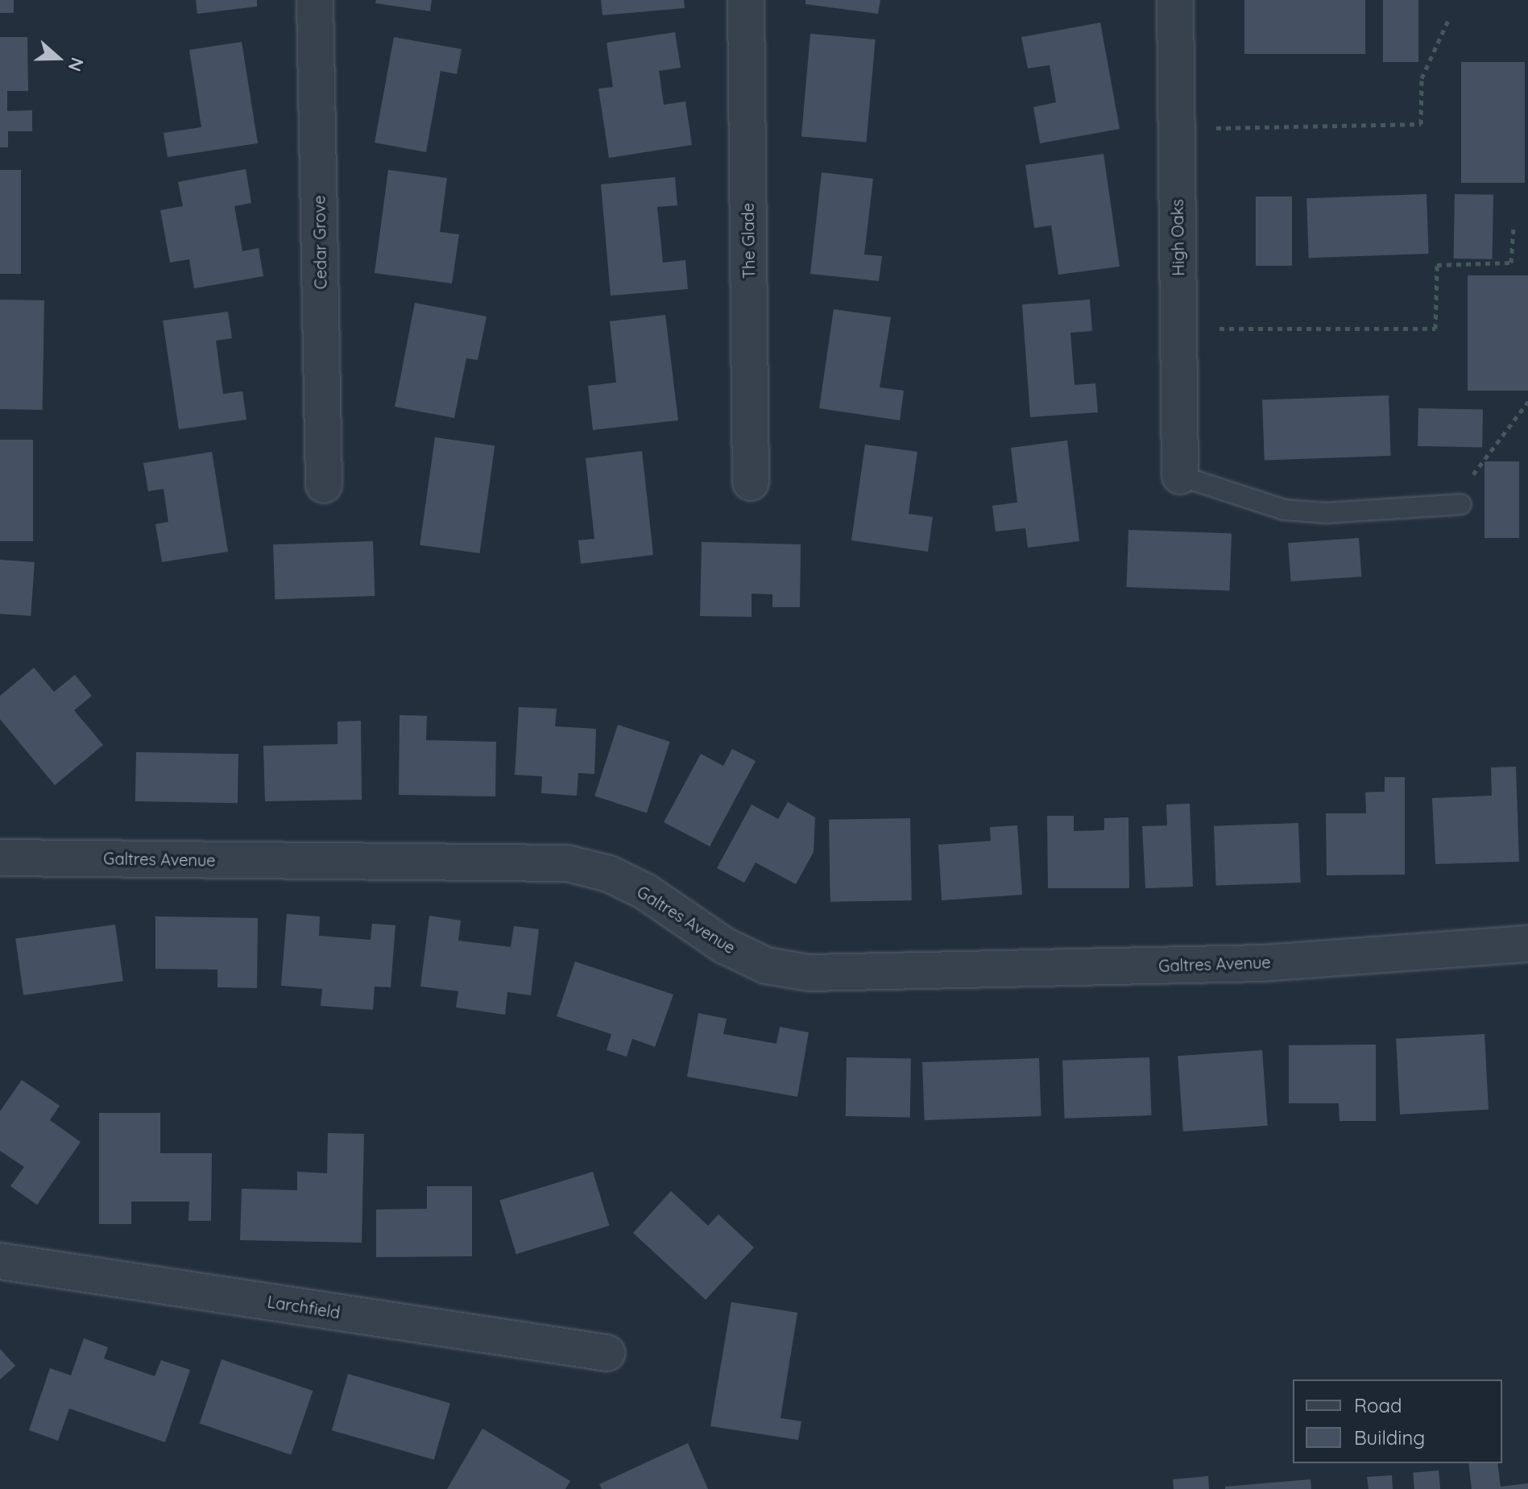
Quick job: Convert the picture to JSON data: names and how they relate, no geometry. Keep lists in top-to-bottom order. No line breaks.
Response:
{"streets":{"street":["High Oaks","The Glade","Cedar Grove","Galtres Avenue","Larchfield"]},"legend":["Road","Building"],"north":"right"}
